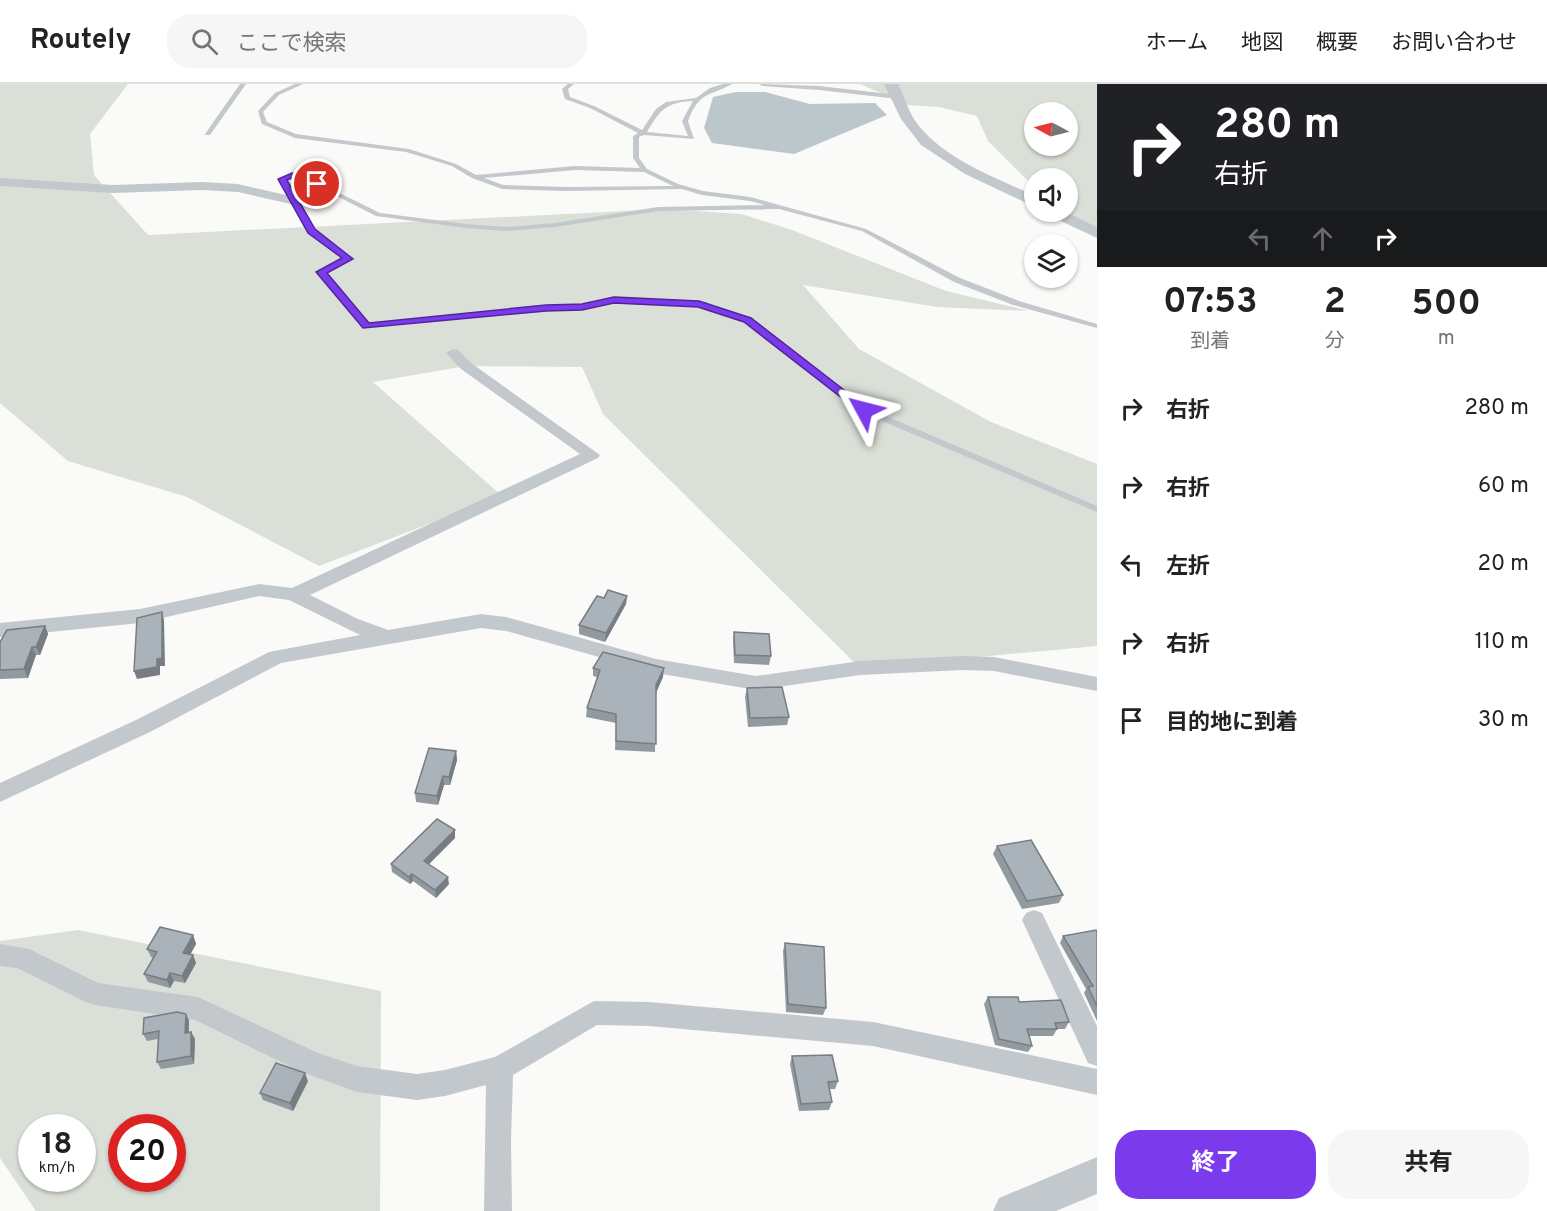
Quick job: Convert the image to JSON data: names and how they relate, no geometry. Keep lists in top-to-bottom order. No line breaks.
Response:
{"north":"left","page":{"header":"Routely","search":"ここで検索","nav":["ホーム","地図","概要","お問い合わせ"],"turn":["280 m","右折"],"eta":["07:53","到着","2","分","500","m"],"list":[{"name":"右折","value":"280 m"},{"name":"右折","value":"60 m"},{"name":"左折","value":"20 m"},{"name":"右折","value":"110 m"},{"name":"目的地に到着","value":"30 m"}],"speed":"18 km/h","limit":"20","buttons":["終了","共有"]}}
